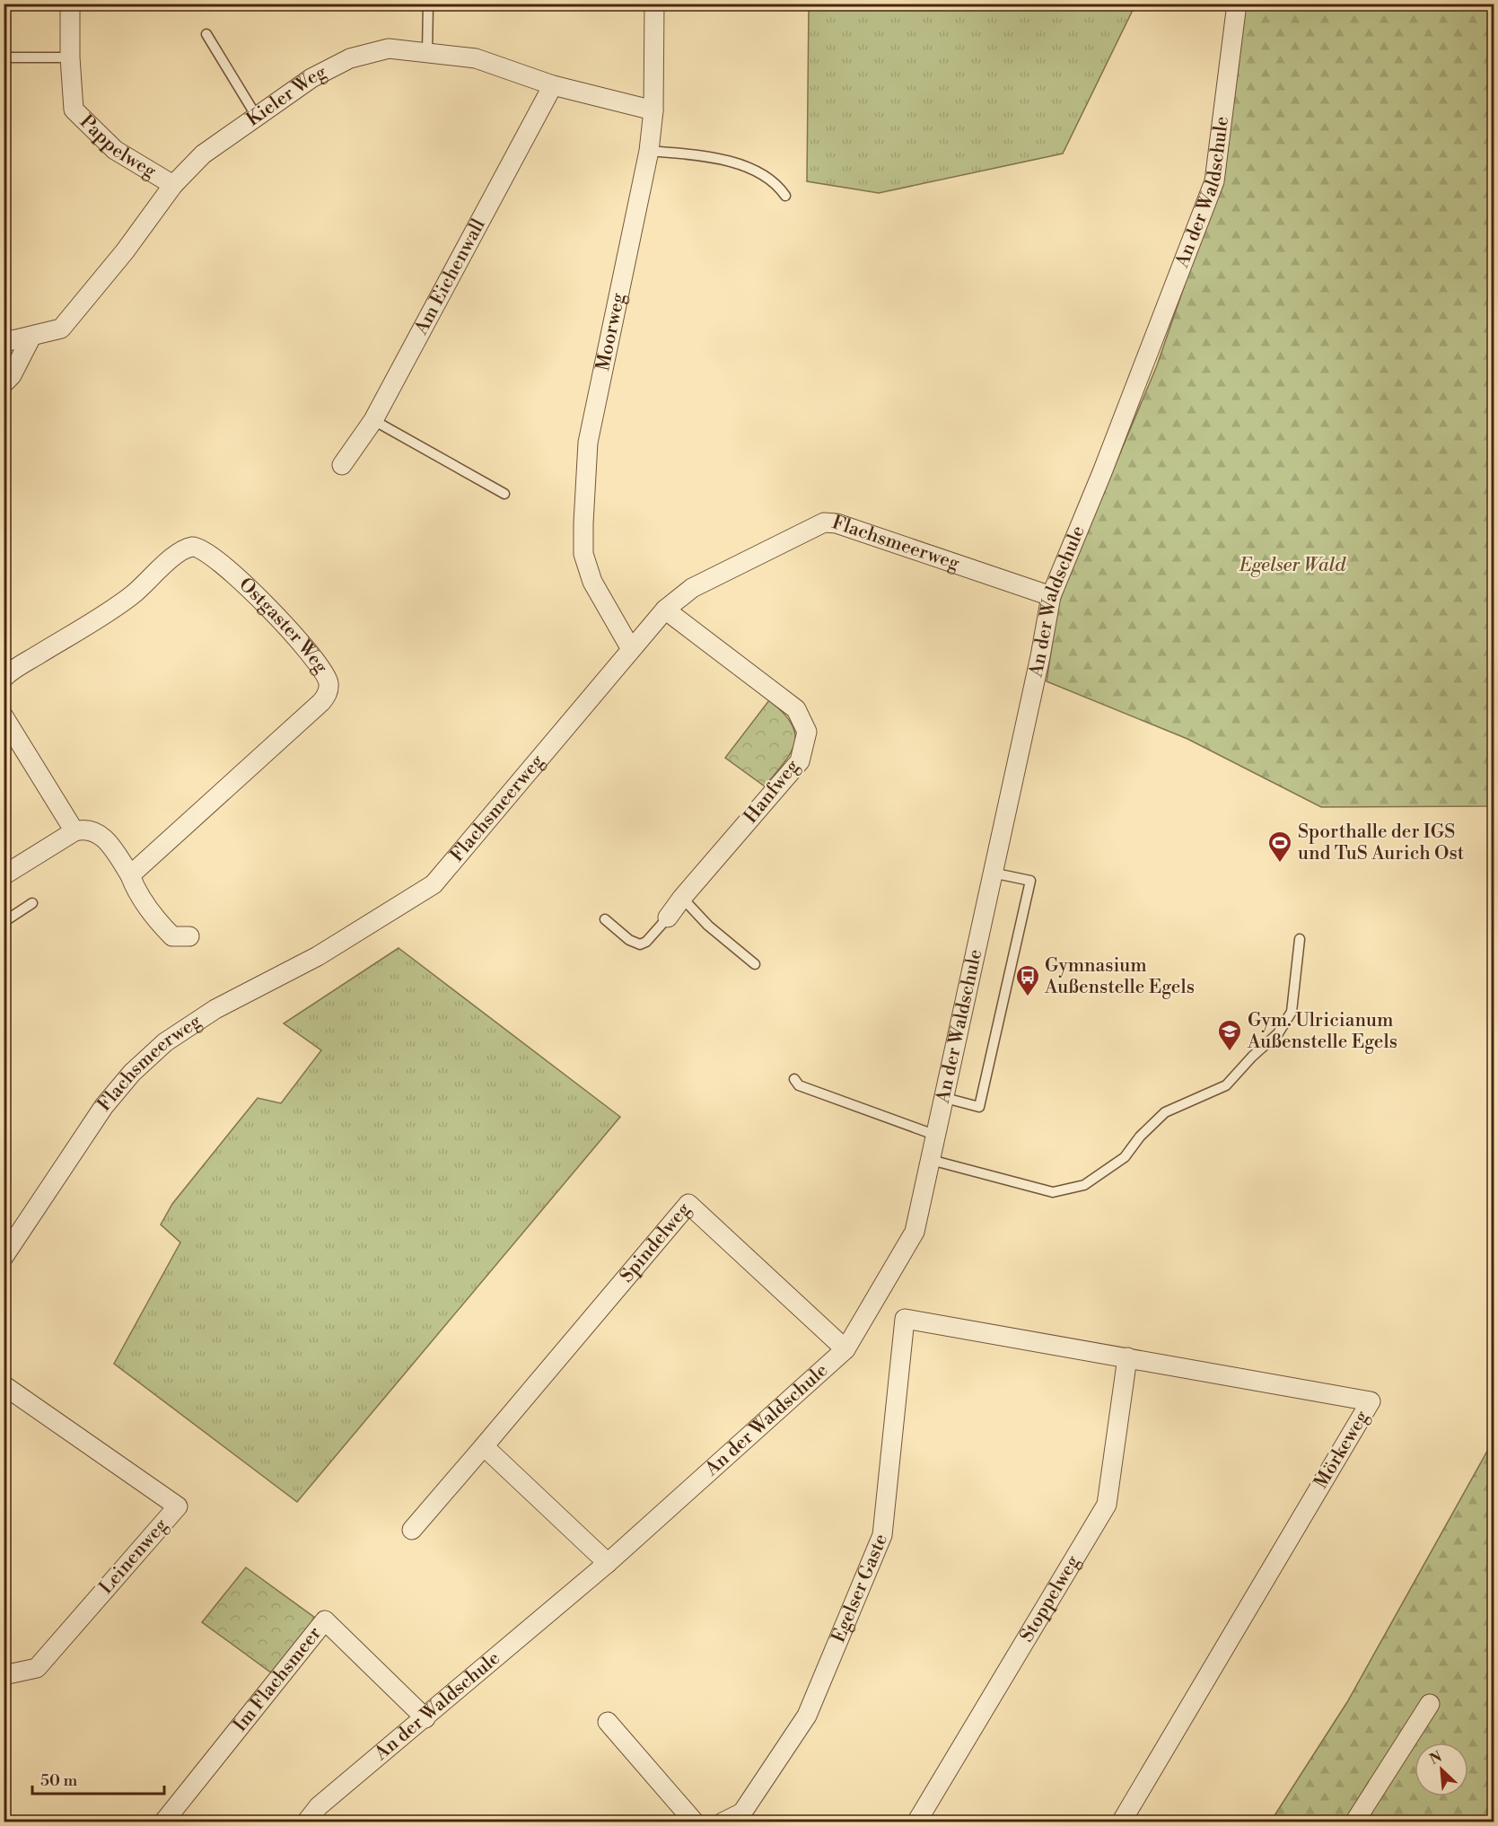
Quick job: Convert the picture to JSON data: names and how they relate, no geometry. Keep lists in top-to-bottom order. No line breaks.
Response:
{"streets":{"street":["Kieler Weg","Pappelweg","An der Waldschule","Am Eichenwall","Moorweg","Flachsmeerweg","Ostgaster Weg","Hanfweg","Spindelweg","Mörkeweg","Leinenweg","Egelser Gaste","Stoppelweg","Im Flachsmeer"]},"crossings":[["Kieler Weg","Pappelweg"],["Kieler Weg","Am Eichenwall"],["Kieler Weg","Moorweg"],["An der Waldschule","Flachsmeerweg"],["An der Waldschule","Spindelweg"],["An der Waldschule","Im Flachsmeer"],["Moorweg","Flachsmeerweg"],["Flachsmeerweg","Hanfweg"],["Mörkeweg","Egelser Gaste"],["Mörkeweg","Stoppelweg"]],"parks":["Egelser Wald"],"places":{"sports":["Sporthalle der IGS und TuS Aurich Ost"],"bus stop":["Gymnasium Außenstelle Egels"],"school or university":["Gym. Ulricianum Außenstelle Egels"]},"scale_bar":"50 m","north":"top left"}
